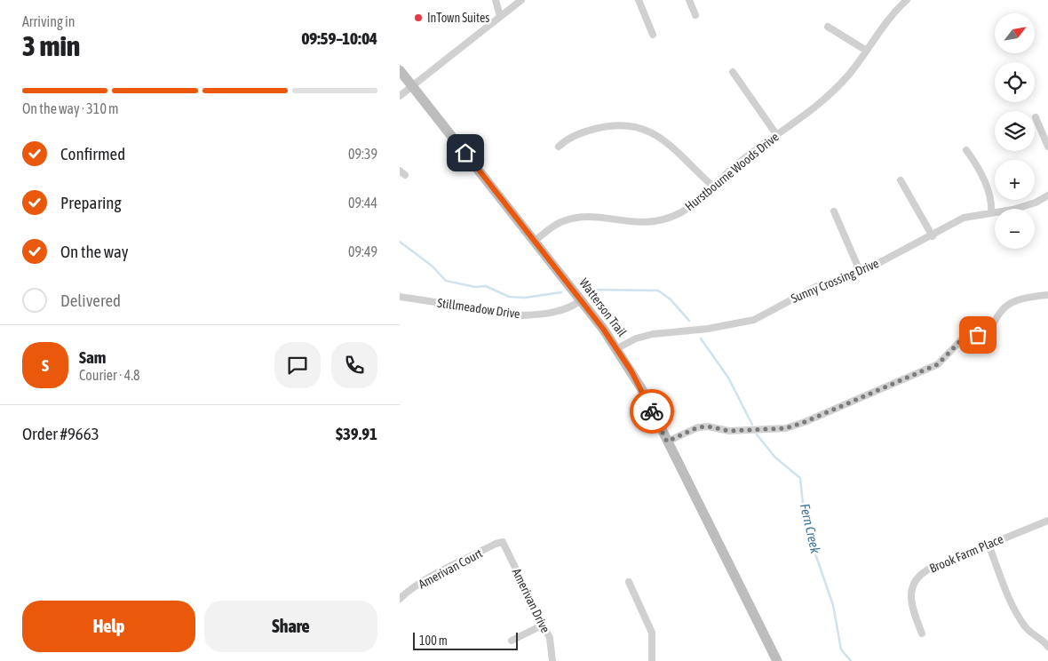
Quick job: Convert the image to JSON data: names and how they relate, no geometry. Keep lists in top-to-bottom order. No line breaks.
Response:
{"streets":{"main road":["Watterson Trail"],"street":["Hurstbourne Woods Drive","Sunny Crossing Drive","Stillmeadow Drive","Brook Farm Place","Amerivan Court","Amerivan Drive"]},"crossings":[["Hurstbourne Woods Drive","Watterson Trail"],["Sunny Crossing Drive","Watterson Trail"],["Watterson Trail","Stillmeadow Drive"],["Amerivan Court","Amerivan Drive"]],"water":["Fern Creek"],"places":["InTown Suites"],"scale_bar":"100 m","north":"top right","page":{"heading":["3 min","Arriving in","09:59–10:04"],"panel":["Sam","Courier · 4.8","Order #9663","$39.91"],"map_buttons":["+","−"],"bar":"On the way · 310 m","list":[["Confirmed","09:39"],["Preparing","09:44"],["On the way","09:49"],"Delivered"],"round":"S","buttons":["Help","Share"],"scale":"100 m"}}
